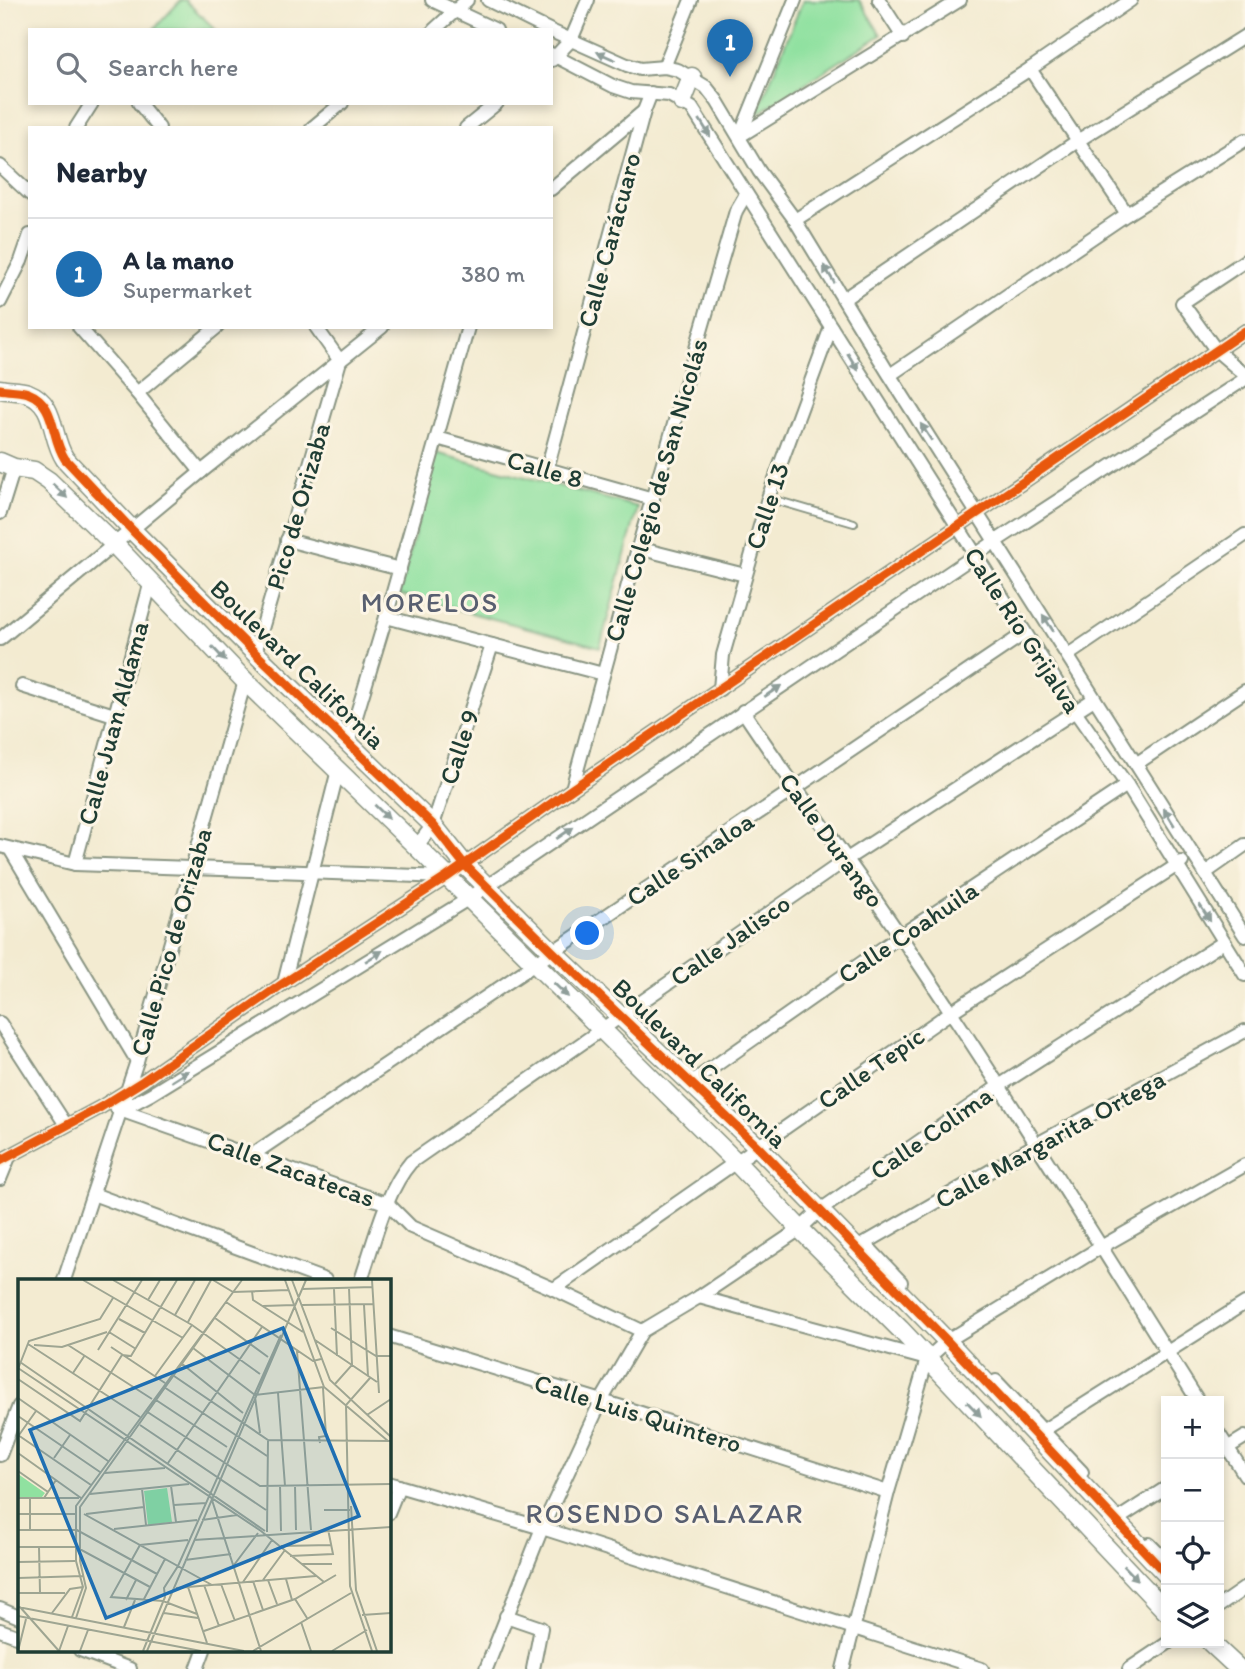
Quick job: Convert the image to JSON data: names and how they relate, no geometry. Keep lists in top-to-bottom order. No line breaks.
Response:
{"streets":{"street":["Calle Carácuaro","Calle 8","Calle Colegio de San Nicolás","Pico de Orizaba","Calle 13","Calle Río Grijalva","Boulevard California","Calle Juan Aldama","Calle 9","Calle Durango","Calle Sinaloa","Calle Coahuila","Calle Jalisco","Calle Pico de Orizaba","Calle Tepic","Calle Colima","Calle Margarita Ortega","Calle Zacatecas","Calle Luis Quintero"]},"crossings":[["Calle Carácuaro","Calle 8"],["Calle 8","Calle Colegio de San Nicolás"],["Calle Colegio de San Nicolás","Calle Río Grijalva"],["Pico de Orizaba","Boulevard California"],["Calle 13","Calle Río Grijalva"],["Calle Río Grijalva","Calle Sinaloa"],["Calle Río Grijalva","Calle Coahuila"],["Calle Río Grijalva","Calle Jalisco"],["Calle Río Grijalva","Calle Tepic"],["Calle Río Grijalva","Calle Colima"],["Boulevard California","Calle Juan Aldama"],["Boulevard California","Calle 9"],["Boulevard California","Calle Sinaloa"],["Boulevard California","Calle Coahuila"],["Boulevard California","Calle Jalisco"],["Boulevard California","Calle Pico de Orizaba"],["Boulevard California","Calle Tepic"],["Boulevard California","Calle Colima"],["Boulevard California","Calle Margarita Ortega"],["Calle Durango","Calle Sinaloa"],["Calle Durango","Calle Coahuila"],["Calle Durango","Calle Jalisco"],["Calle Durango","Calle Tepic"],["Calle Durango","Calle Colima"],["Calle Durango","Calle Margarita Ortega"],["Calle Sinaloa","Calle Zacatecas"],["Calle Jalisco","Calle Zacatecas"],["Calle Pico de Orizaba","Calle Zacatecas"],["Calle Tepic","Calle Zacatecas"],["Calle Colima","Calle Zacatecas"]],"districts":["MORELOS","ROSENDO SALAZAR"],"page":{"pins":"1","search":"Search here","heading":"Nearby","list":[{"mark":"1","name":"A la mano","note":"Supermarket","value":"380 m"}],"map_buttons":["+","−"]}}
